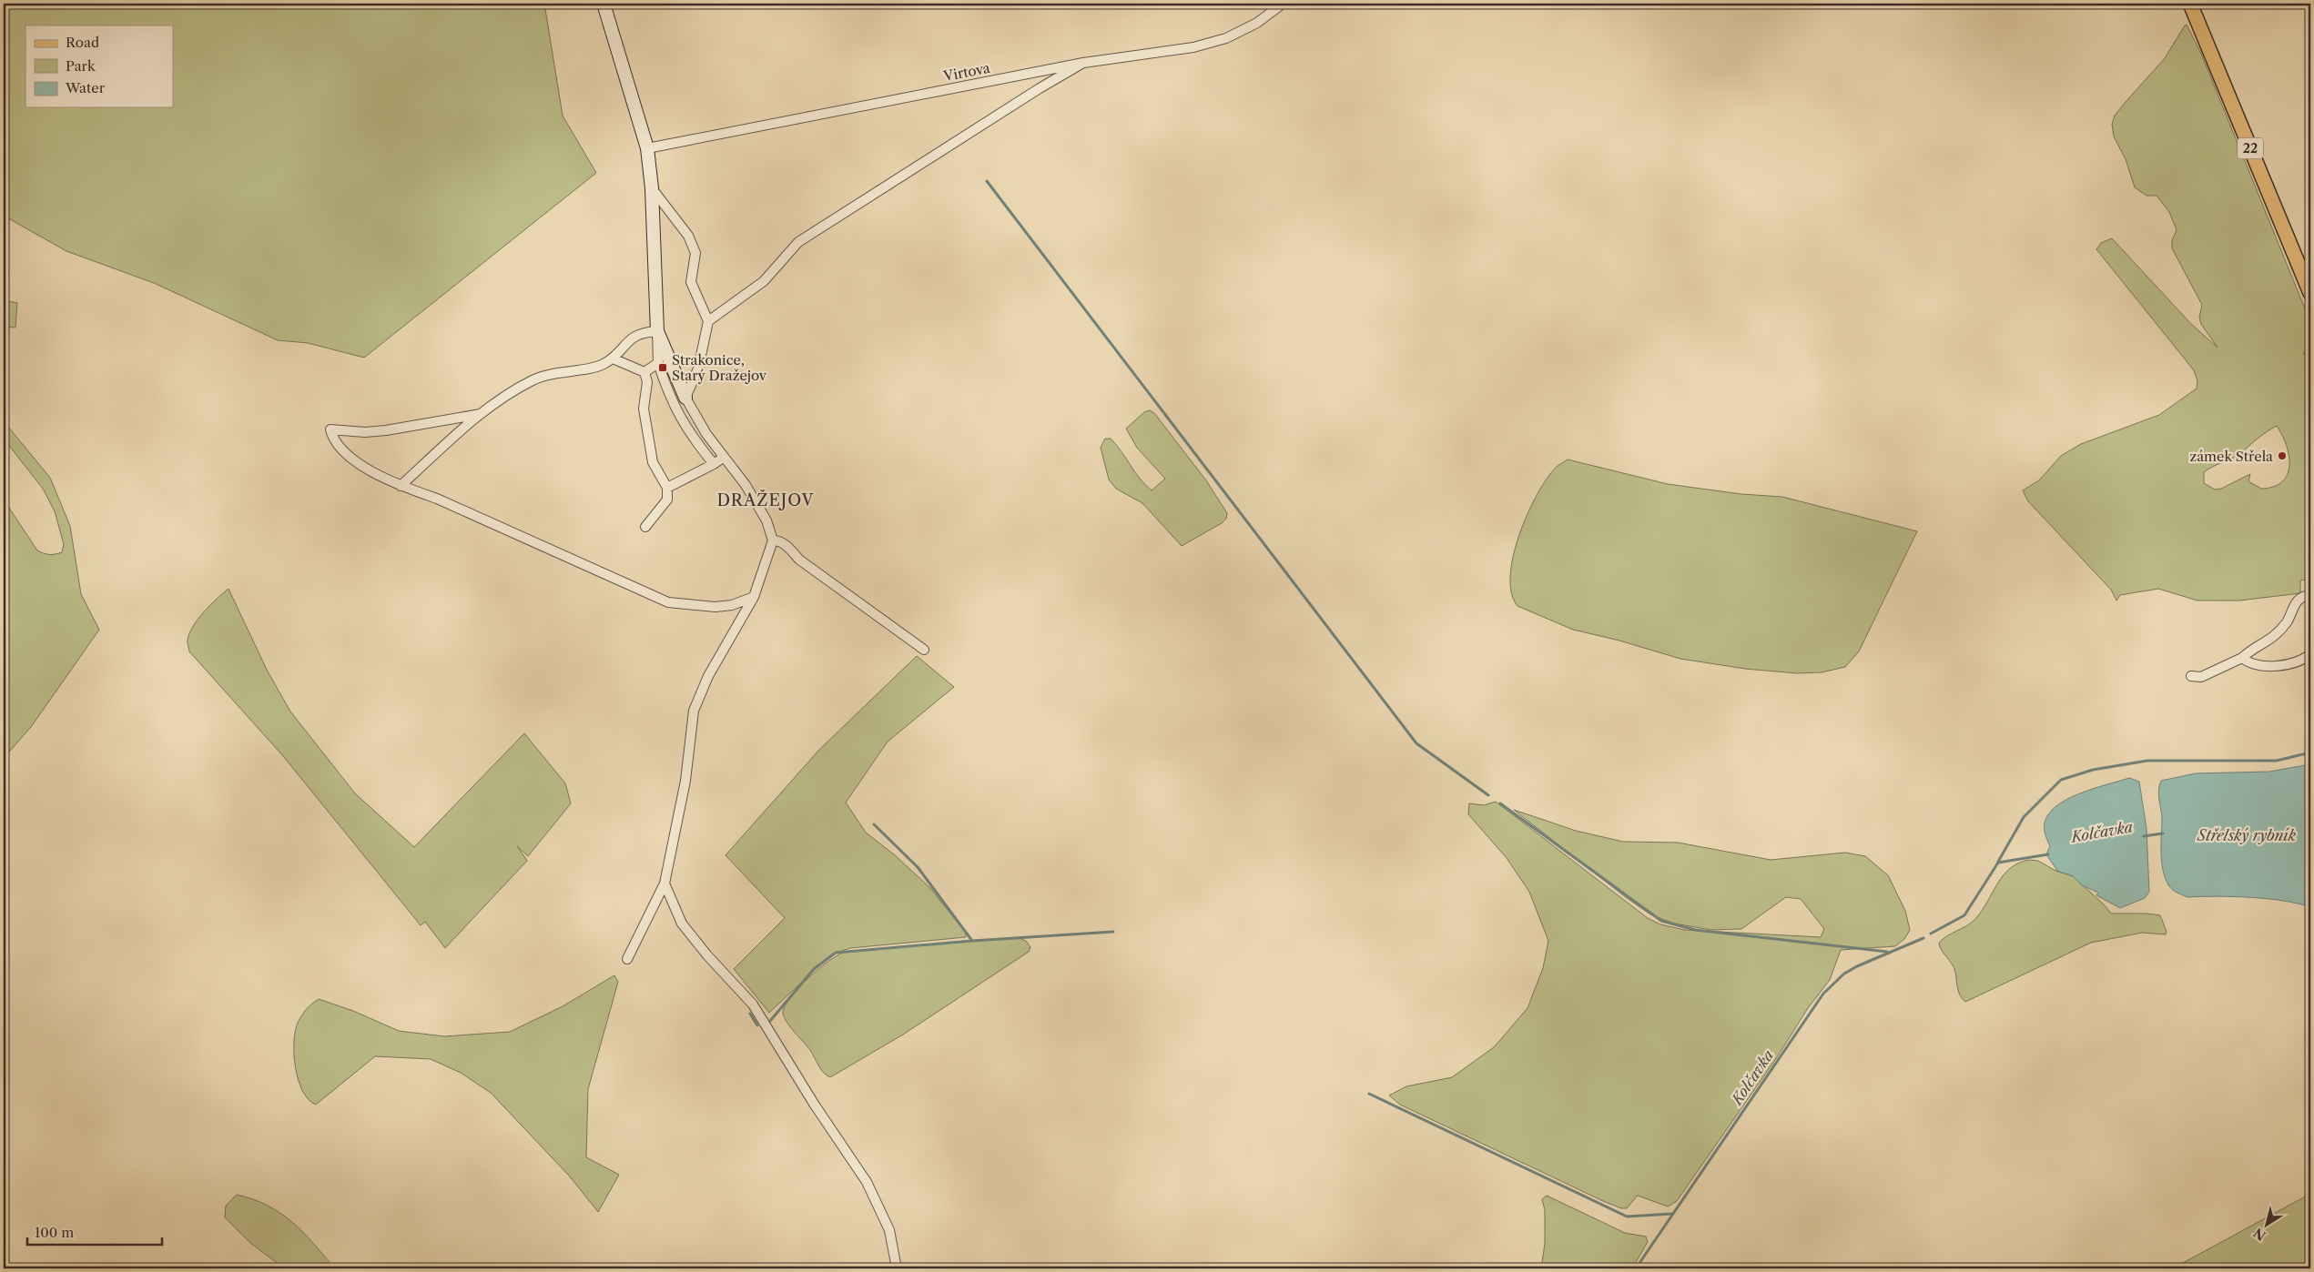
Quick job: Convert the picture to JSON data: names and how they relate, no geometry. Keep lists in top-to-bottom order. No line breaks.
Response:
{"streets":{"main road":["22"],"street":["Virtova"]},"districts":["DRAŽEJOV"],"water":["Kolčavka","Střelský rybník"],"places":{"transit":["Strakonice, Starý Dražejov"],"other":["zámek Střela"]},"legend":["Road","Park","Water"],"scale_bar":"100 m","north":"bottom left"}
